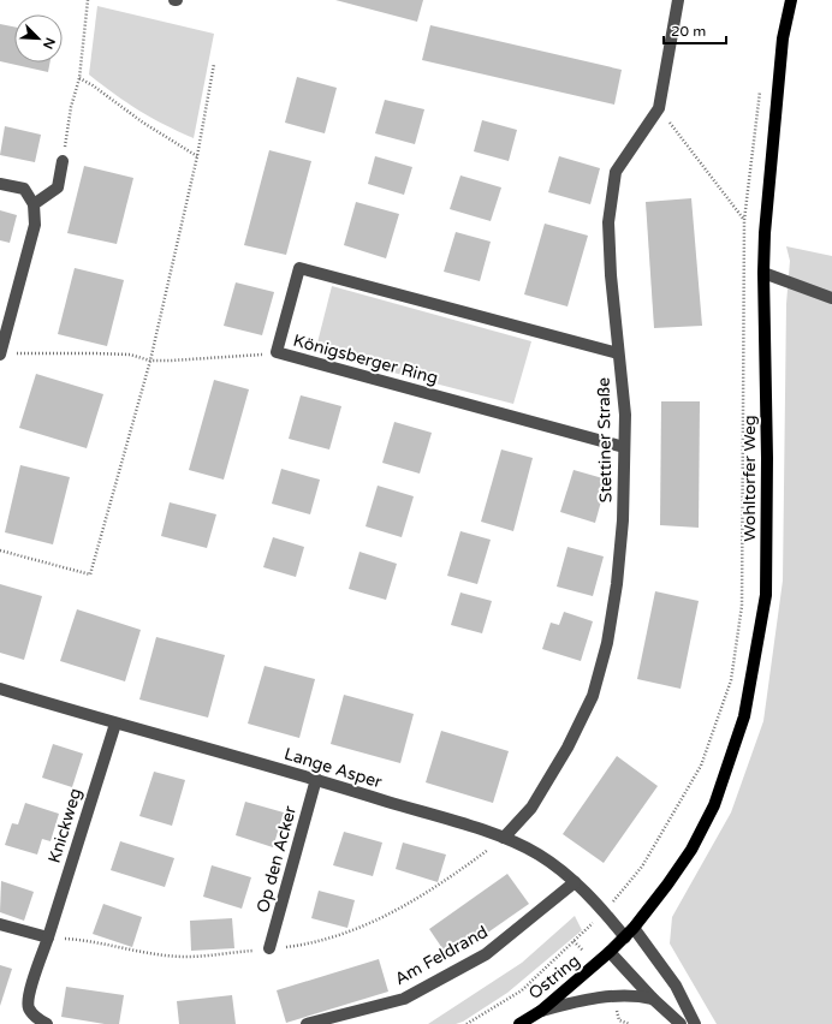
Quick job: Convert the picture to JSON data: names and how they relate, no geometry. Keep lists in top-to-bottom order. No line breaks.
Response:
{"streets":{"main road":["Wohltorfer Weg","Ostring"],"street":["Königsberger Ring","Stettiner Straße","Lange Asper","Knickweg","Op den Acker","Am Feldrand"]},"crossings":[["Königsberger Ring","Stettiner Straße"],["Stettiner Straße","Lange Asper"],["Wohltorfer Weg","Lange Asper"],["Wohltorfer Weg","Ostring"],["Lange Asper","Knickweg"],["Lange Asper","Op den Acker"],["Lange Asper","Am Feldrand"]],"scale_bar":"20 m","north":"bottom right"}
